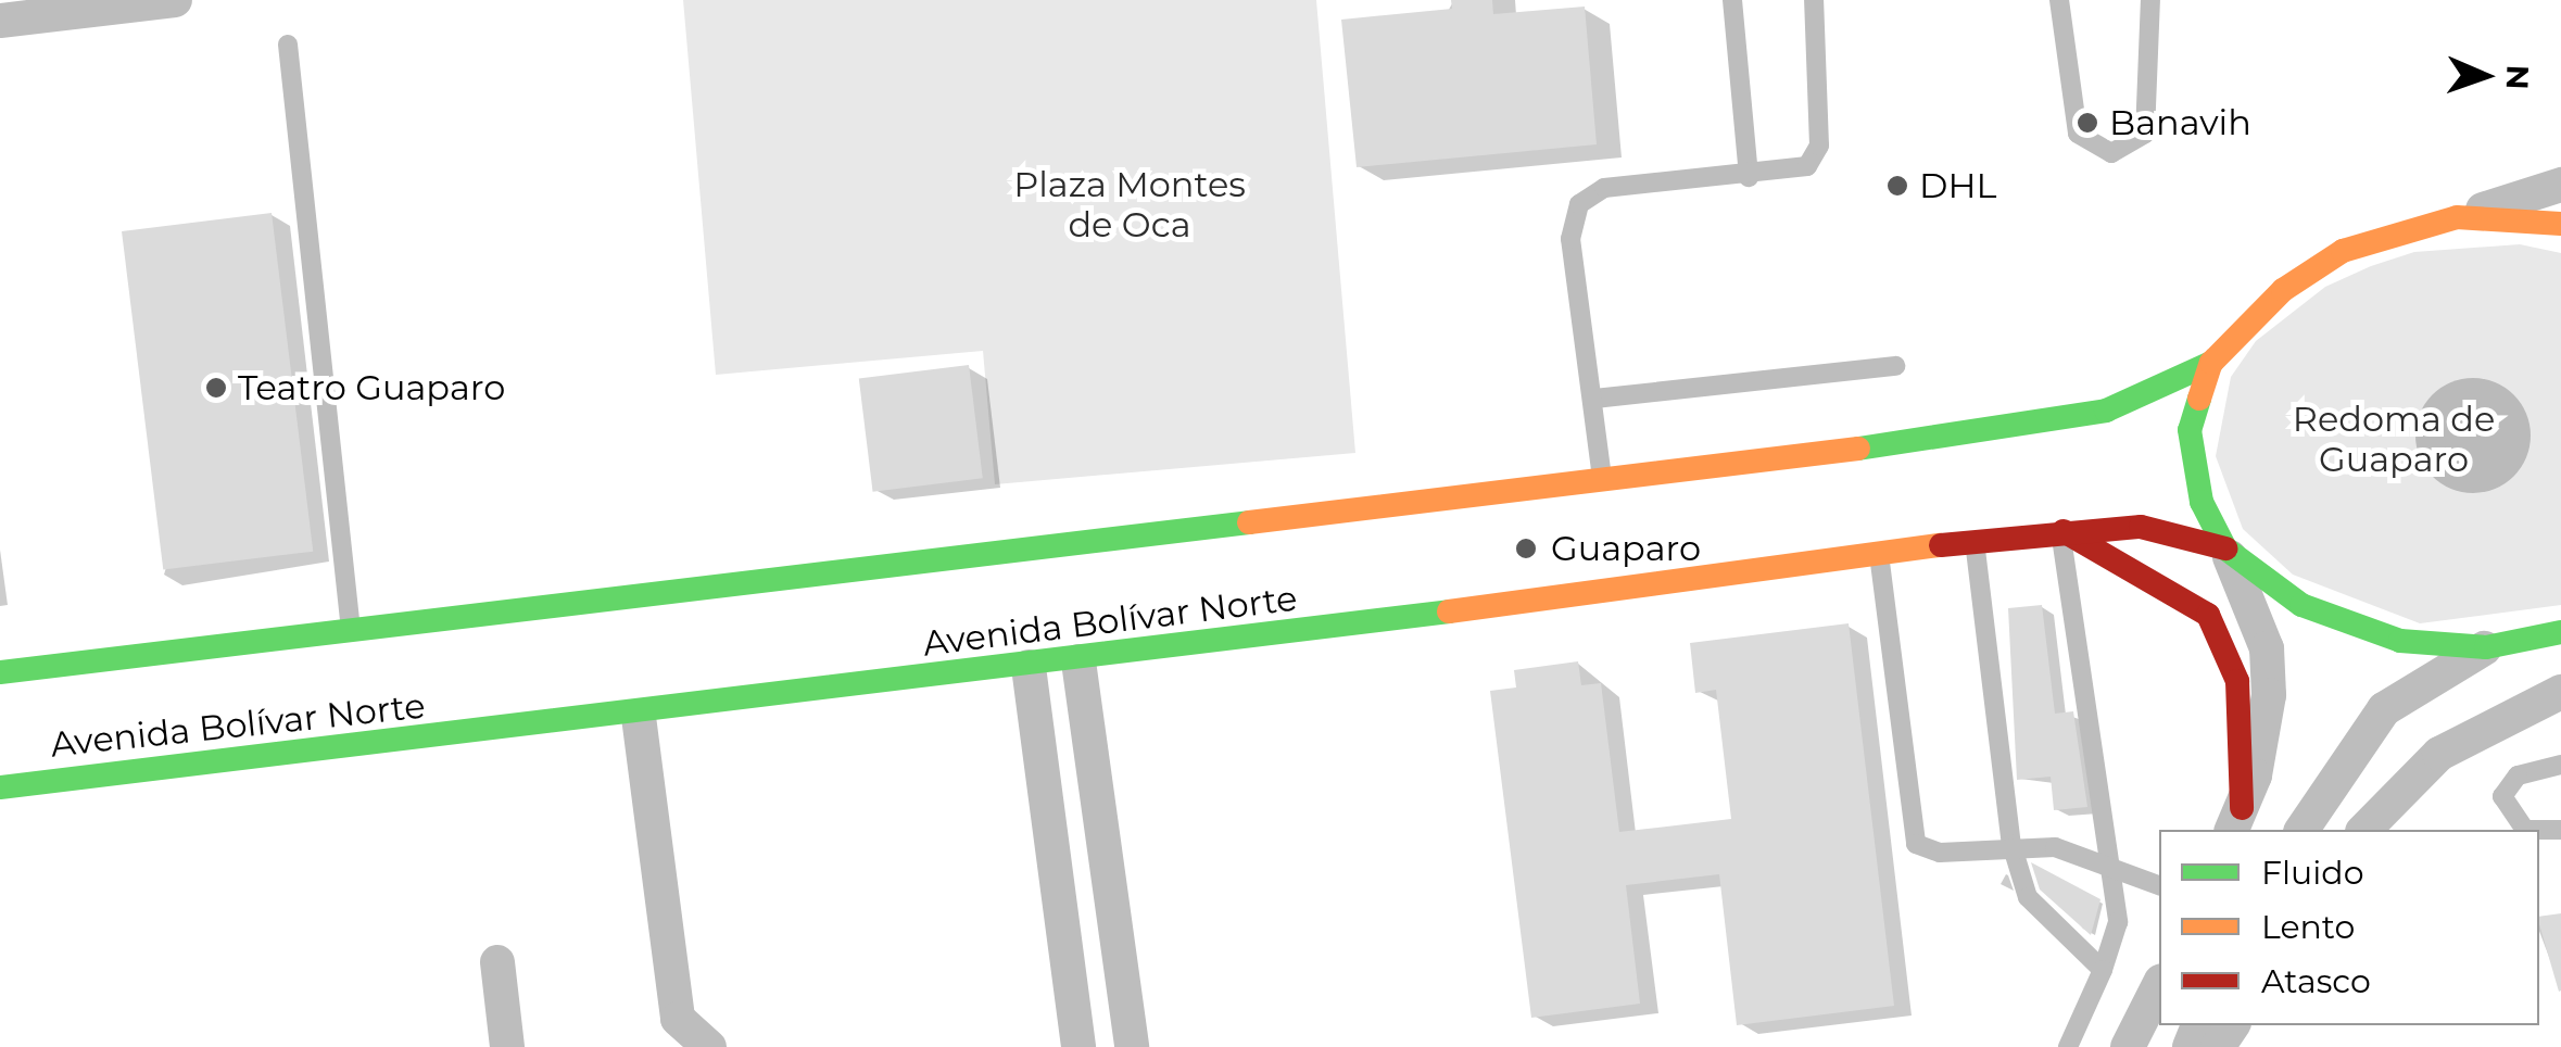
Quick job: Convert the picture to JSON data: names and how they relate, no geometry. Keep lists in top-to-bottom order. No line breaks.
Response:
{"streets":{"main road":["Avenida Bolívar Norte"]},"parks":["Plaza Montes de Oca","Redoma de Guaparo"],"places":["Banavih","DHL","Teatro Guaparo","Guaparo"],"legend":["Fluido","Lento","Atasco"],"north":"right"}
